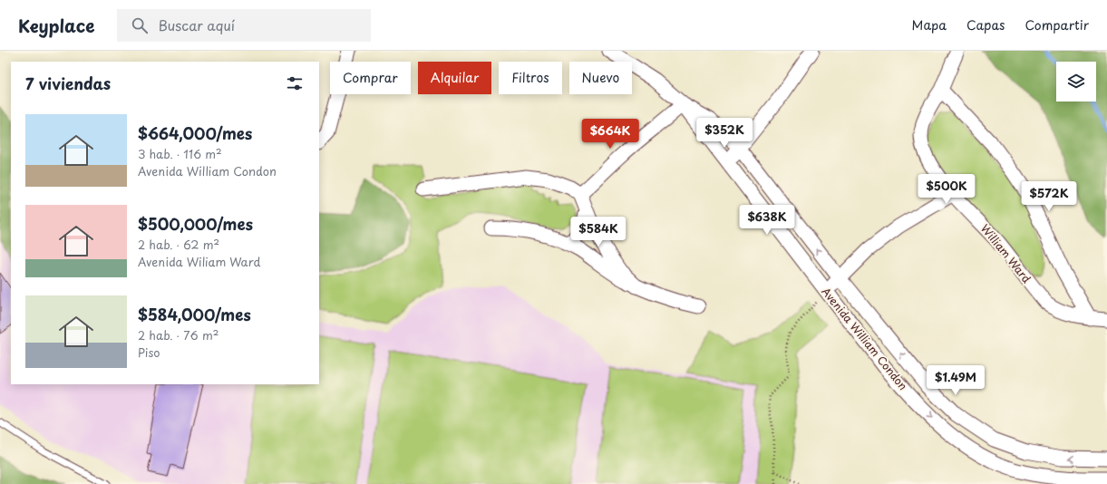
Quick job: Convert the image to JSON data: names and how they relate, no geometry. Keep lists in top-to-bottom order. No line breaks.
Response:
{"streets":{"street":["William Ward","Avenida William Condon"]},"page":{"header":"Keyplace","search":"Buscar aquí","nav":["Mapa","Capas","Compartir"],"chip":["Comprar","Alquilar","Filtros","Nuevo"],"heading":"7 viviendas","list":[{"name":"$664,000/mes","note":"3 hab. · 116 m² · Avenida William Condon"},{"name":"$500,000/mes","note":"2 hab. · 62 m² · Avenida Wiliam Ward"},{"name":"$584,000/mes","note":"2 hab. · 76 m² · Piso"}],"price":["$352K","$664K","$500K","$572K","$638K","$584K","$1.49M"]}}
